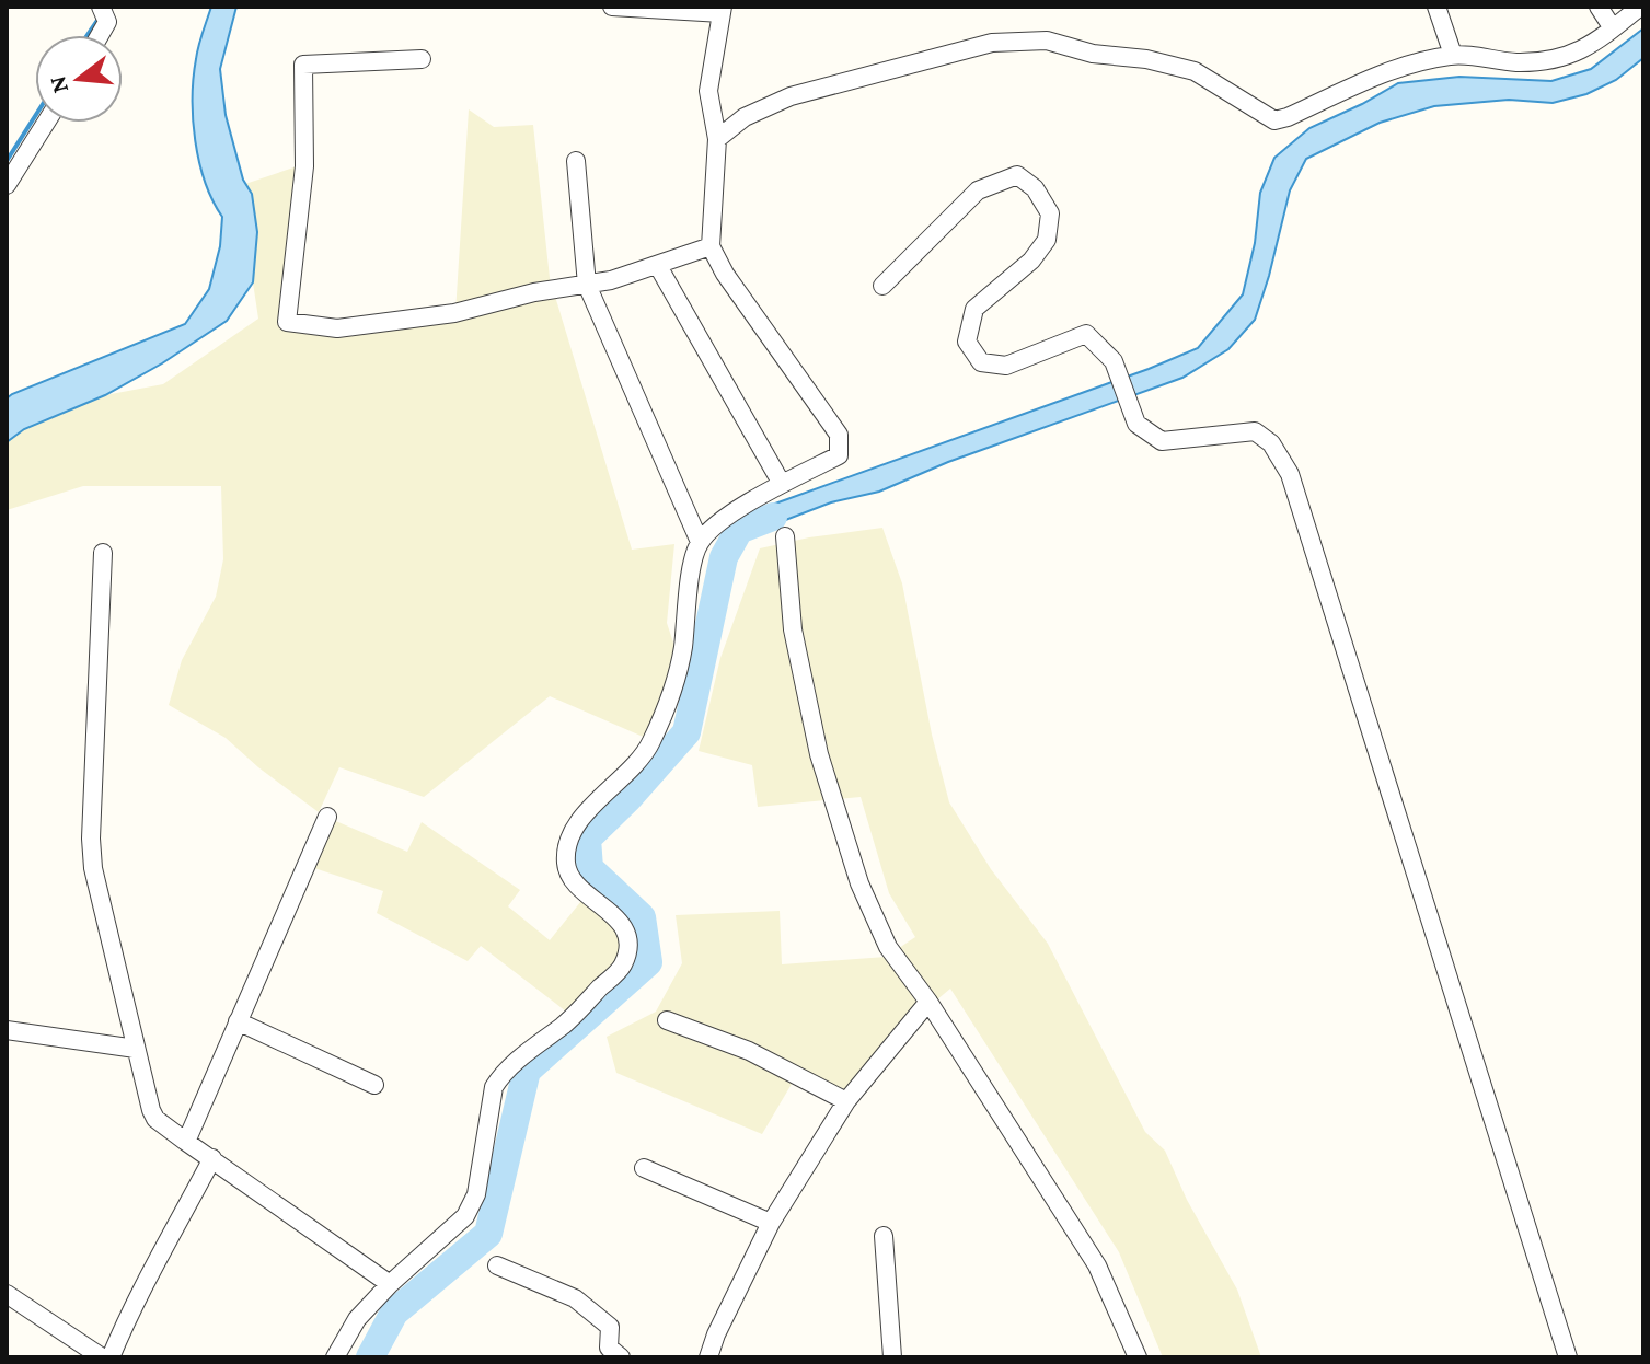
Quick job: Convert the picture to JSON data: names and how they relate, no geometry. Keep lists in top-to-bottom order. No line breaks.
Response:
{"north":"left"}
